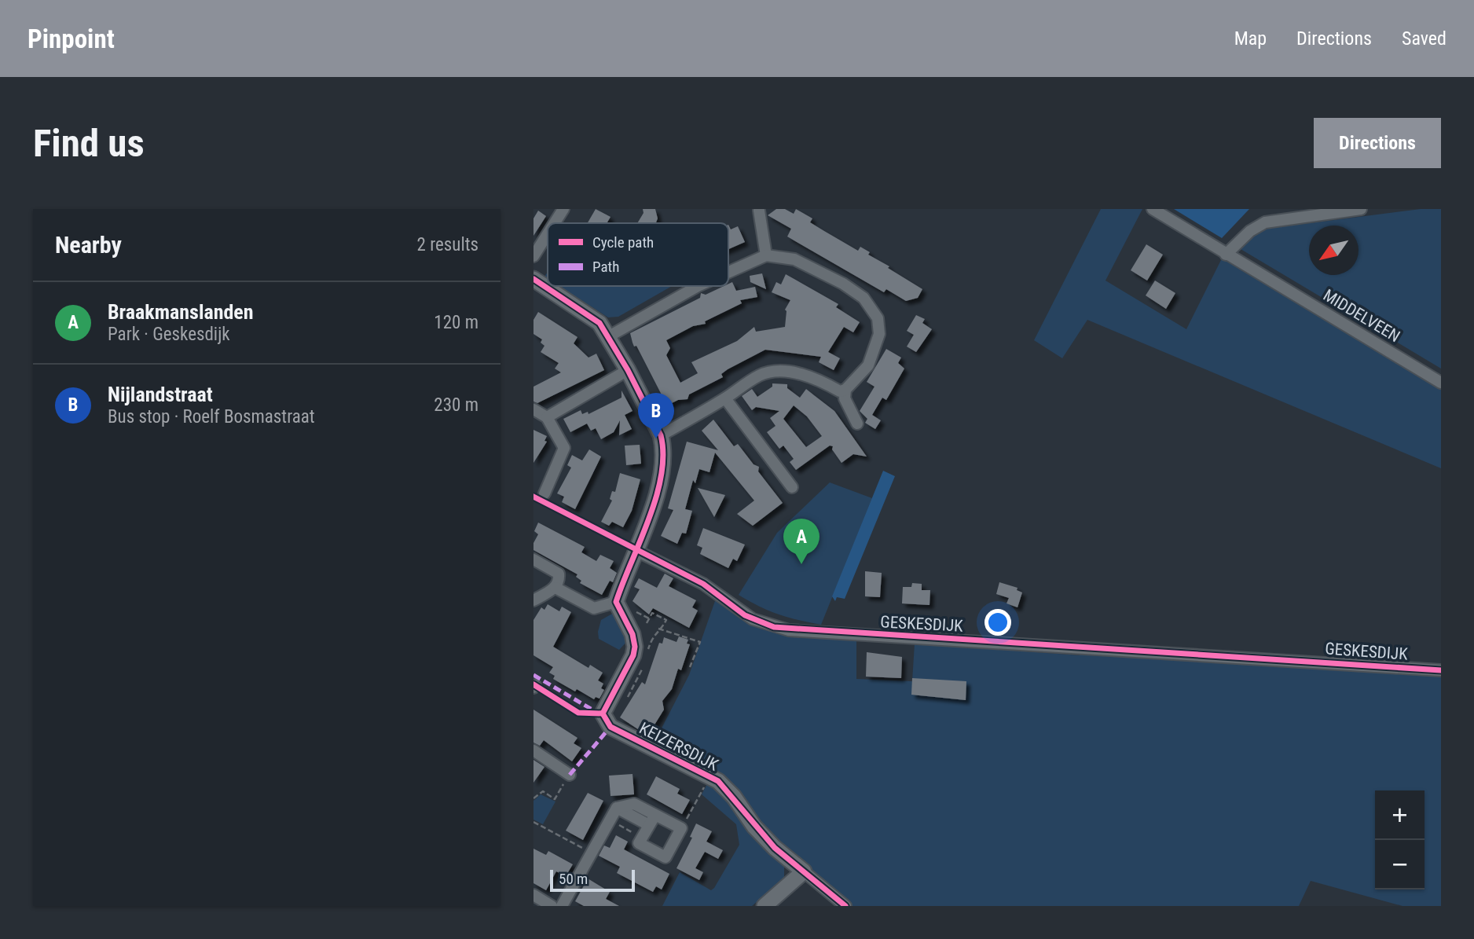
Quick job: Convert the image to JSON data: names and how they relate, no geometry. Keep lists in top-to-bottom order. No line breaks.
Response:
{"streets":{"street":["MIDDELVEEN","GESKESDIJK","KEIZERSDIJK"]},"legend":["Cycle path","Path"],"scale_bar":"50 m","north":"bottom left","page":{"header":"Pinpoint","nav":["Map","Directions","Saved"],"buttons":"Directions","title":"Find us","heading":["Nearby","2 results"],"list":[{"mark":"A","name":"Braakmanslanden","note":"Park · Geskesdijk","value":"120 m"},{"mark":"B","name":"Nijlandstraat","note":"Bus stop · Roelf Bosmastraat","value":"230 m"}],"pins":["B","A"],"map_buttons":["+","−"],"scale":"50 m"}}
